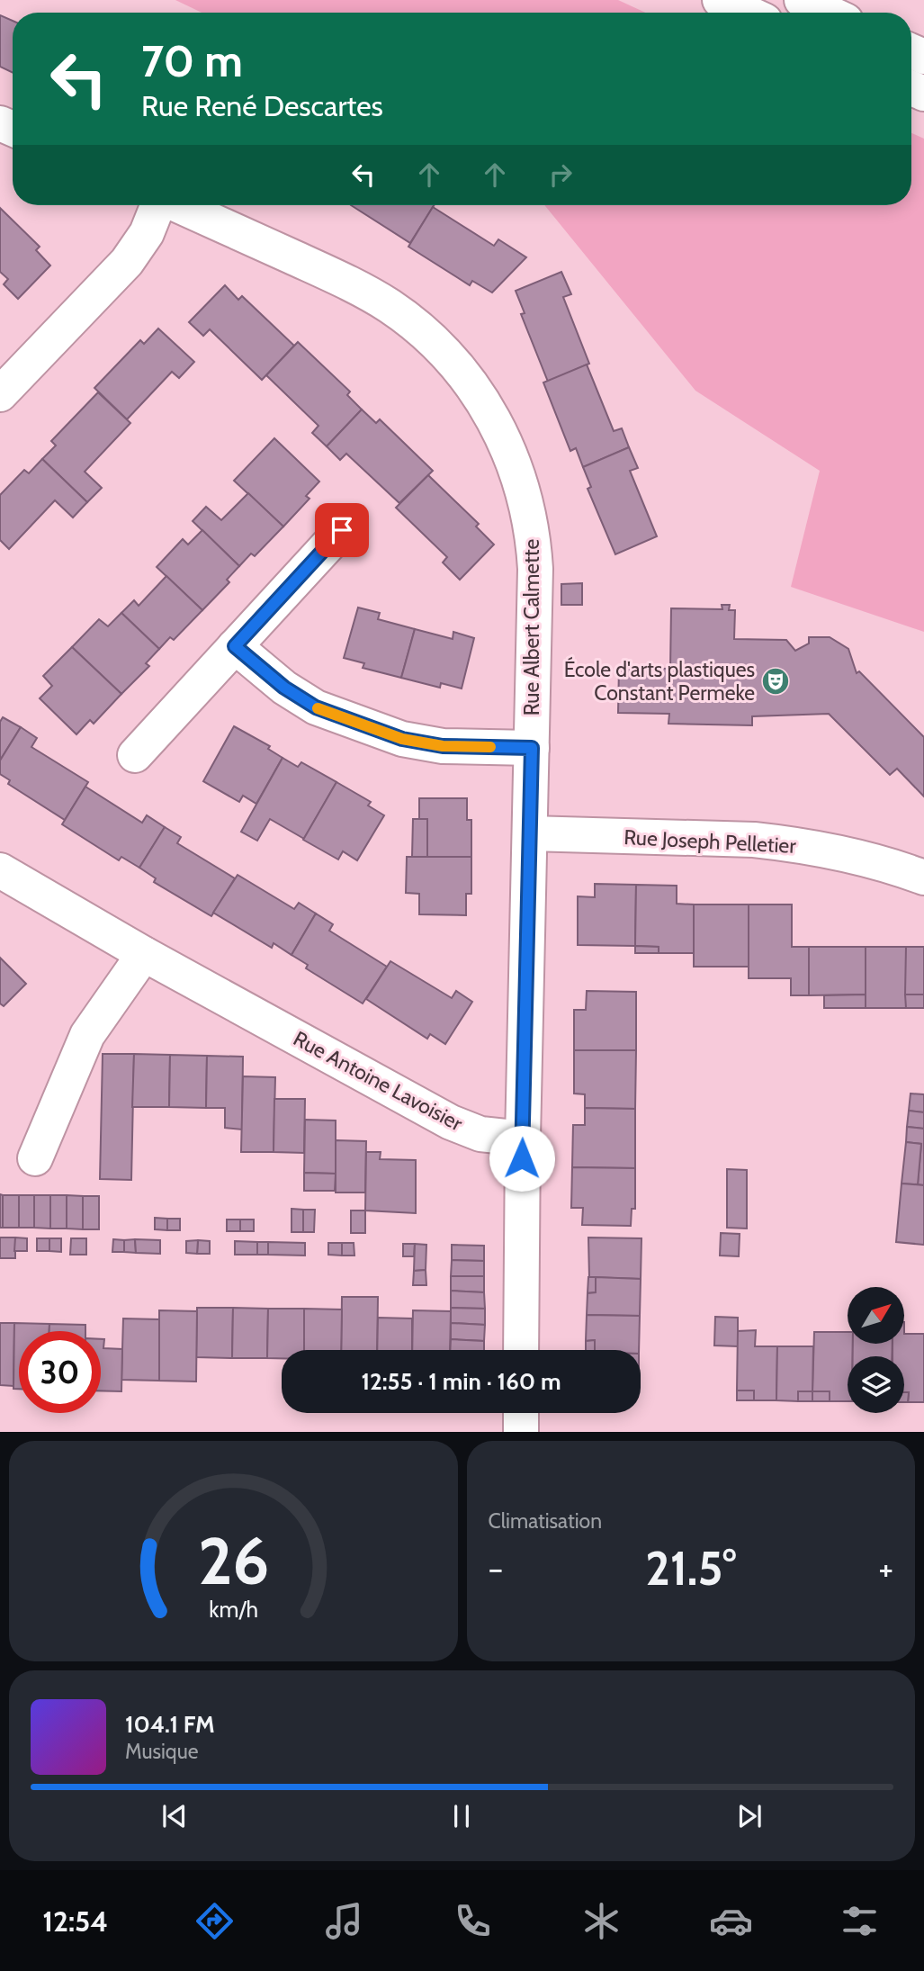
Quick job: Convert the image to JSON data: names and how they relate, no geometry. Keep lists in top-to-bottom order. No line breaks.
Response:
{"streets":{"street":["Rue Albert Calmette","Rue Joseph Pelletier","Rue Antoine Lavoisier"]},"crossings":[["Rue Albert Calmette","Rue Joseph Pelletier"],["Rue Albert Calmette","Rue Antoine Lavoisier"]],"places":{"theatre":["École d'arts plastiques Constant Permeke"]},"north":"top right","page":{"turn":["70 m","Rue René Descartes"],"limit":"30","trip":"12:55 · 1 min · 160 m","tile":"Climatisation","heat":["−","21.5°","+"],"song":["104.1 FM","Musique"],"tabs":"12:54","gauge":["26","km/h"]}}
